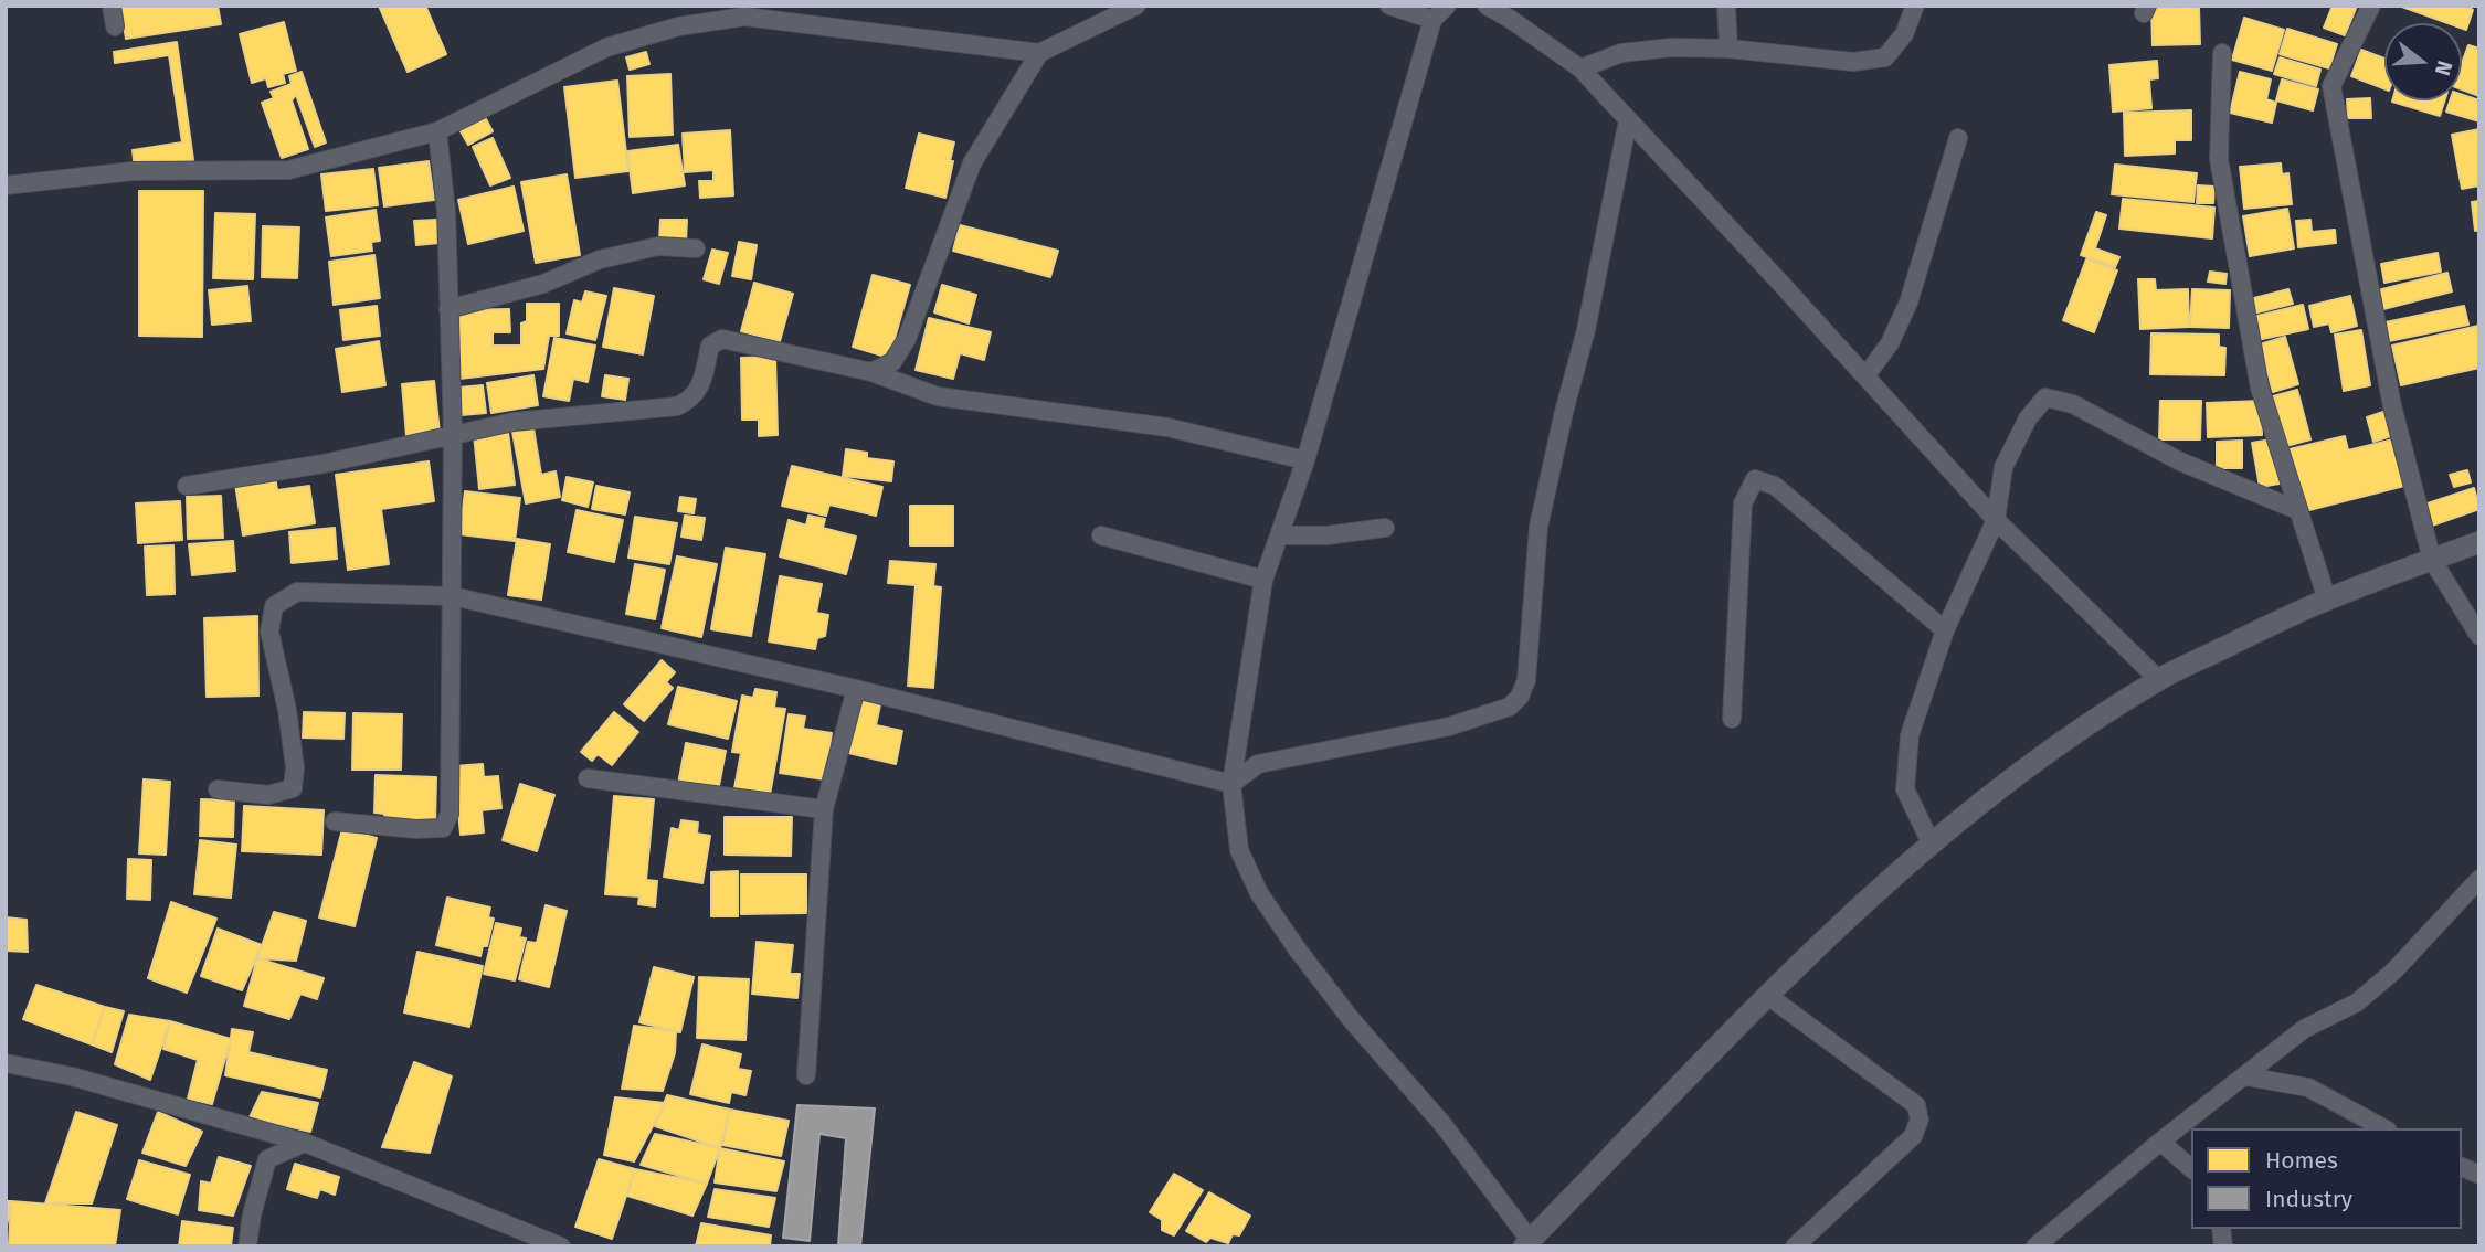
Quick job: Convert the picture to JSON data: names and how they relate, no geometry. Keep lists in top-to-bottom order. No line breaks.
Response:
{"legend":["Homes","Industry"],"north":"right"}
